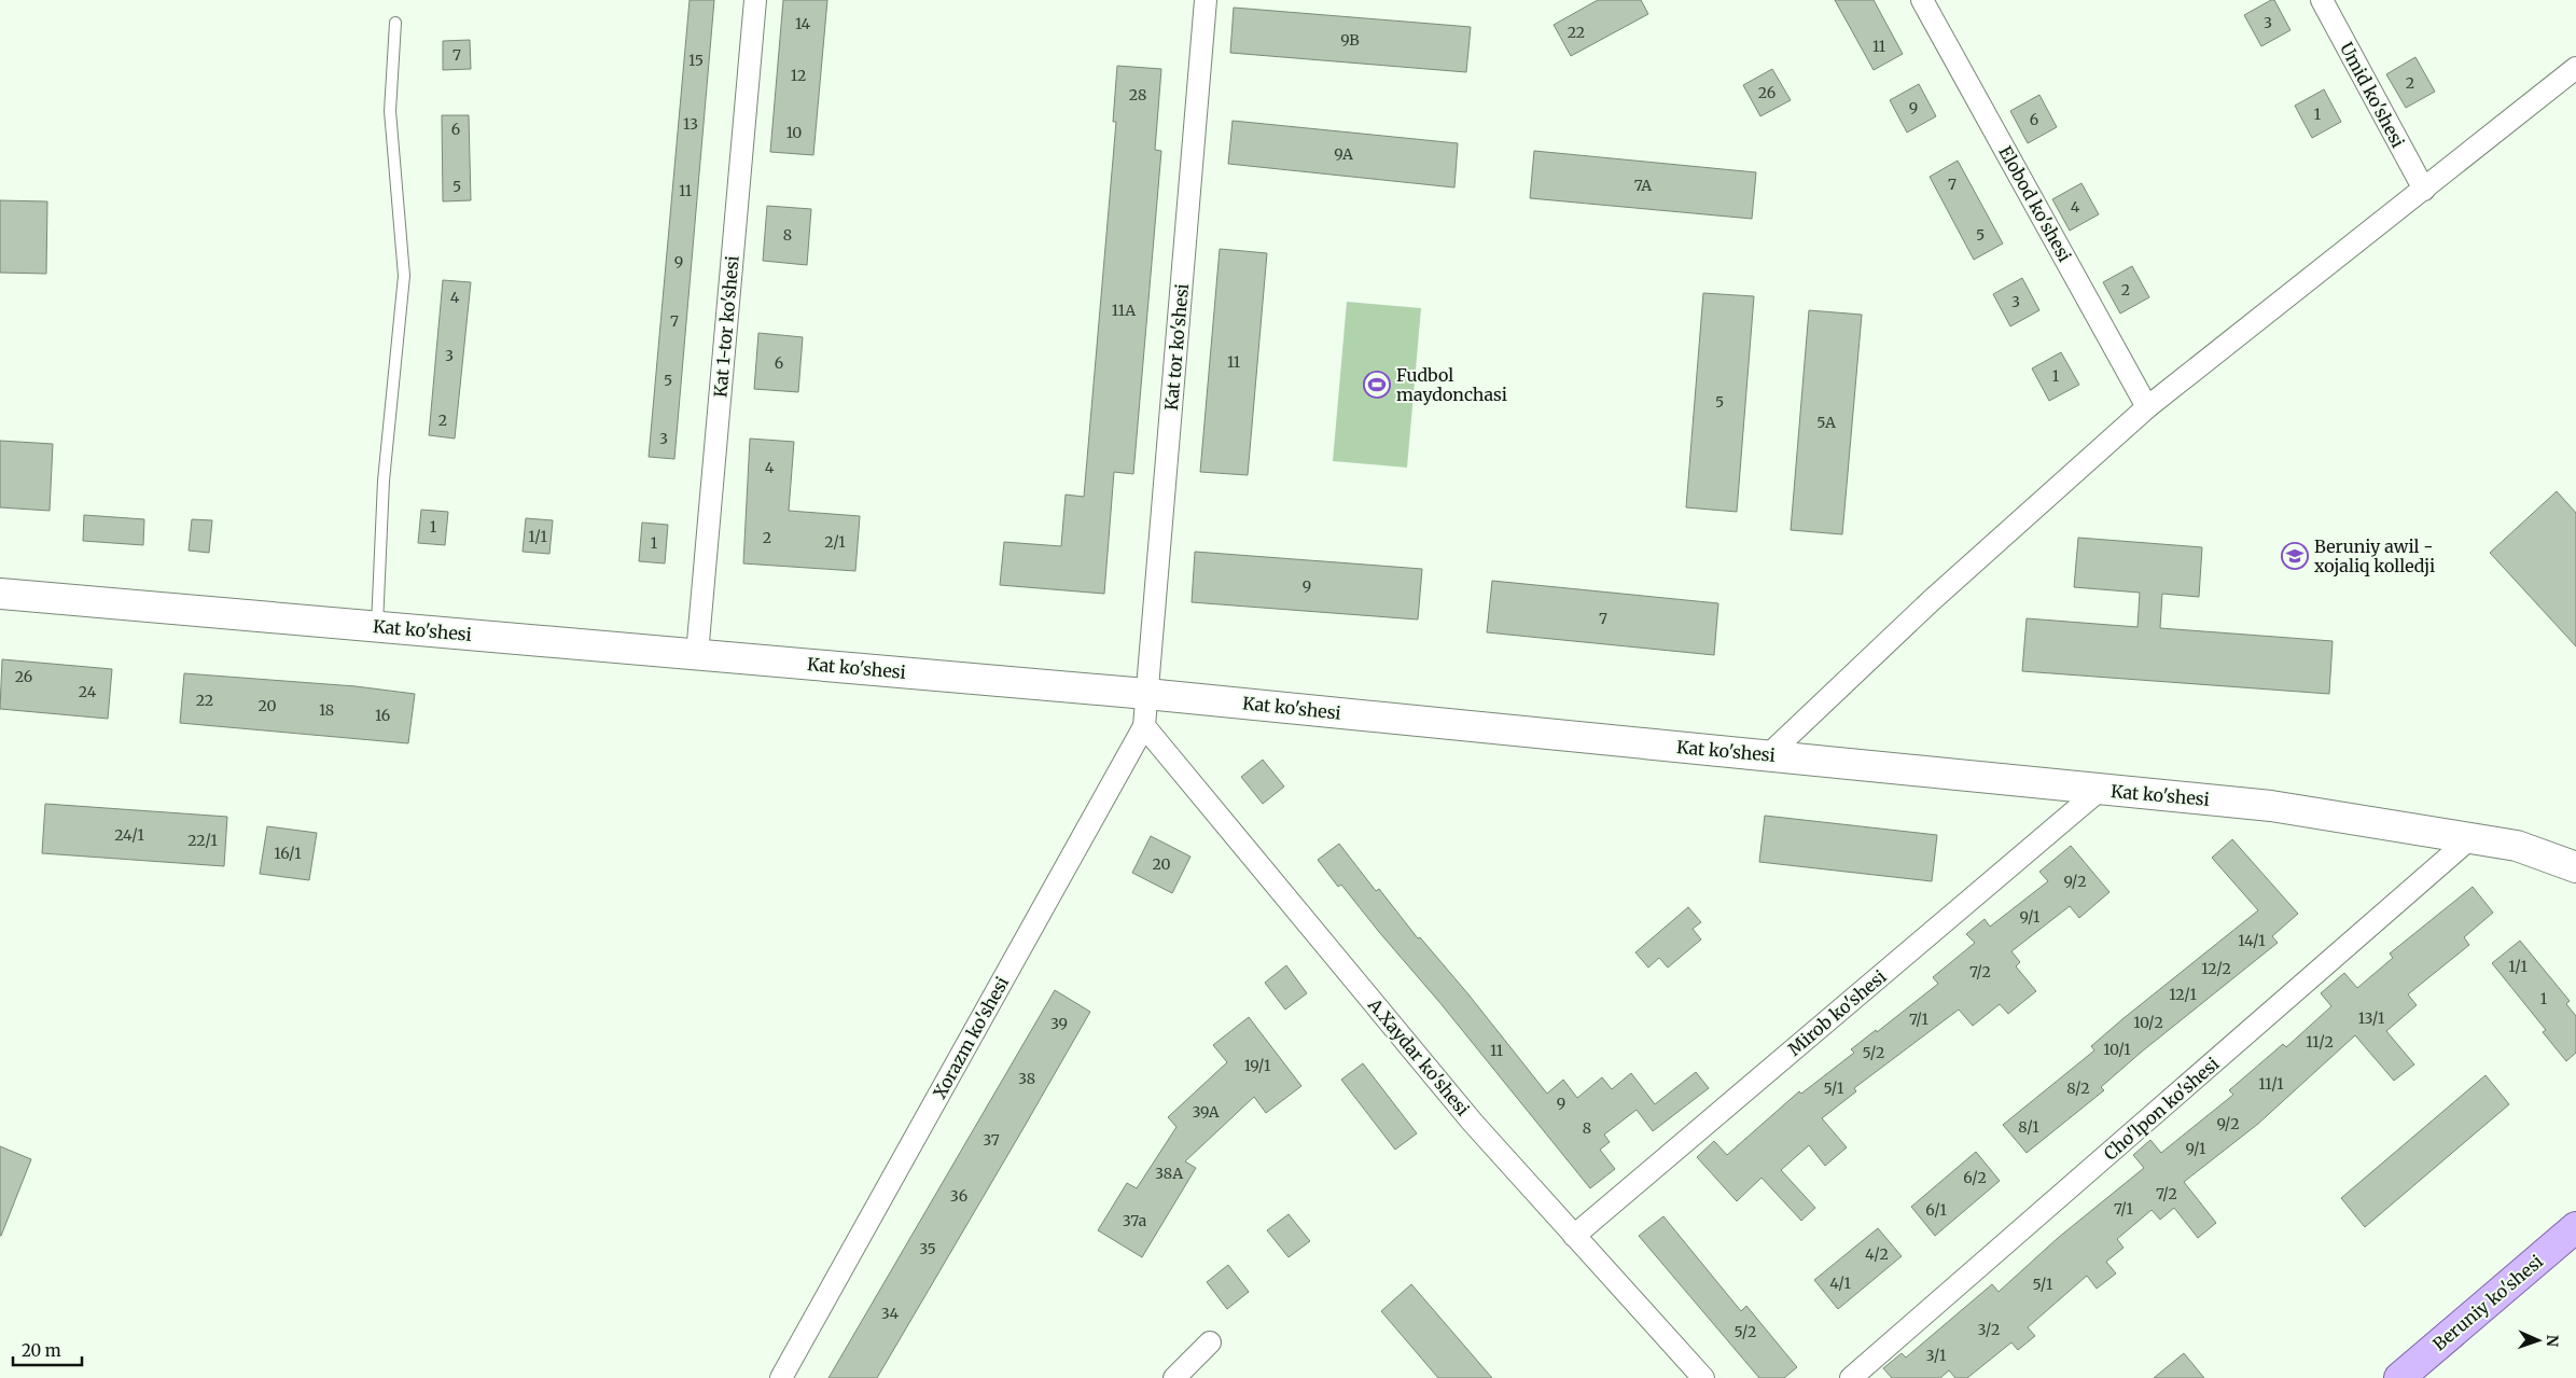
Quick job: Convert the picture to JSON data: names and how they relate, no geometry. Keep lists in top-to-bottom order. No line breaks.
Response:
{"streets":{"main road":["Beruniy ko'shesi"],"street":["Umid ko'shesi","Elobod ko'shesi","Kat 1-tor ko'shesi","Kat tor ko'shesi","Kat ko'shesi","Mirob ko'shesi","Xorazm ko'shesi","A.Xaydar ko'shesi","Cho'lpon ko'shesi"]},"crossings":[["Kat 1-tor ko'shesi","Kat ko'shesi"],["Kat tor ko'shesi","Kat ko'shesi"],["Kat tor ko'shesi","Xorazm ko'shesi"],["Kat ko'shesi","Mirob ko'shesi"],["Kat ko'shesi","Xorazm ko'shesi"],["Kat ko'shesi","Cho'lpon ko'shesi"],["Mirob ko'shesi","A.Xaydar ko'shesi"],["Xorazm ko'shesi","A.Xaydar ko'shesi"]],"places":{"sports":["Fudbol maydonchasi"],"school or university":["Beruniy awil - xojaliq kolledji"]},"house_numbers":["3","14","22","9B","11","7","15","12","2","26","28","9","1","6","13","6","10","9A","7","7A","5","11","4","8","5","9","2","4","3","11A","7","3","11","6","1","5","5","2","5A","3","4","1","1/1","2","2/1","1","9","7","26","24","22","20","18","16","24/1","22/1","16/1","20","9/2","9/1","14/1","1/1","12/2","7/2","12/1","1","13/1","7/1","10/2","39","11/2","10/1","11","5/2","19/1","38","11/1","5/1","8/2","9","39A","9/2","8/1","8","37","9/1","38A","6/2","7/2","36","7/1","6/1","37a","35","4/2","4/1","5/1","34","3/2","5/2","3/1"],"scale_bar":"20 m","north":"right"}
